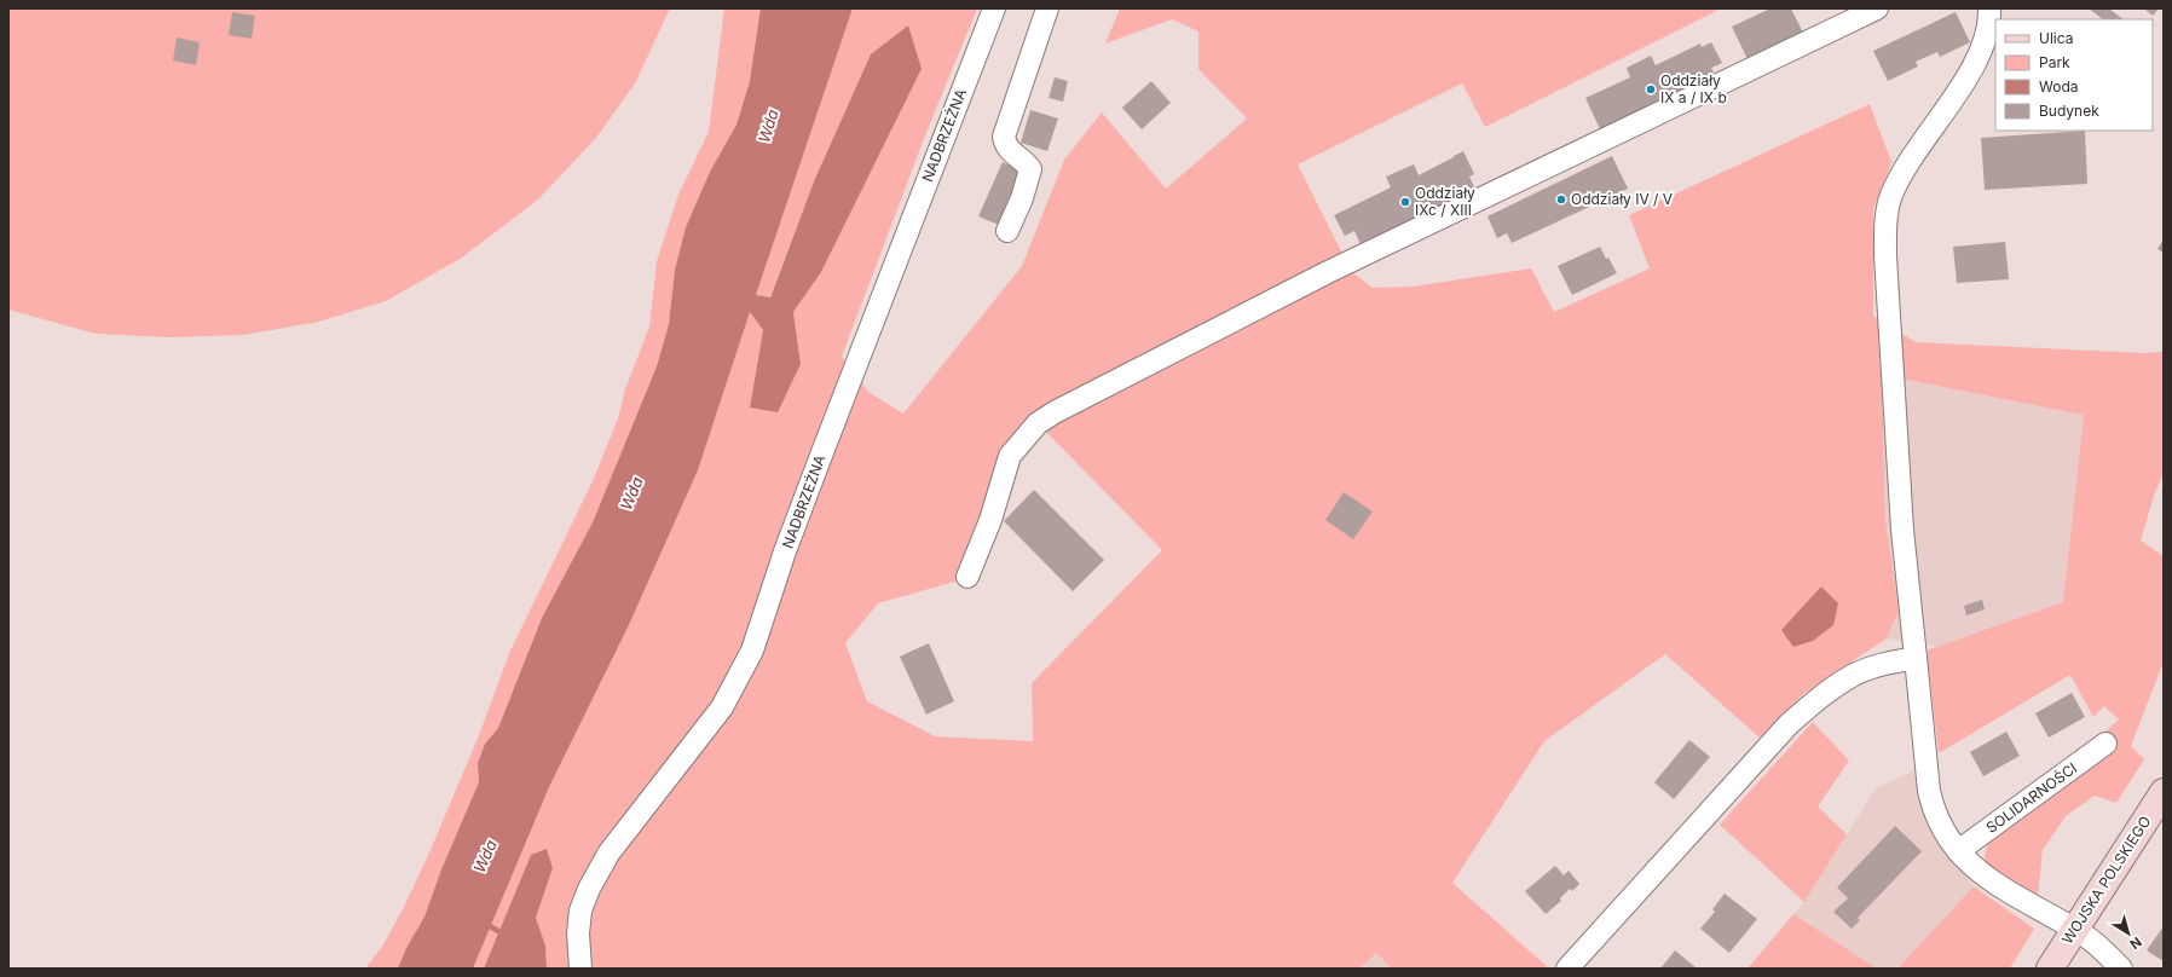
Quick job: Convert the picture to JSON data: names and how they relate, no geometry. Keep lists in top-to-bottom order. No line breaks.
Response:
{"streets":{"street":["NADBRZEŻNA","SOLIDARNOŚCI","WOJSKA POLSKIEGO"]},"water":["Wda"],"places":["Oddziały IX a / IX b","Oddziały IV / V","Oddziały IXc / XIII"],"legend":["Ulica","Park","Woda","Budynek"],"north":"bottom right"}
